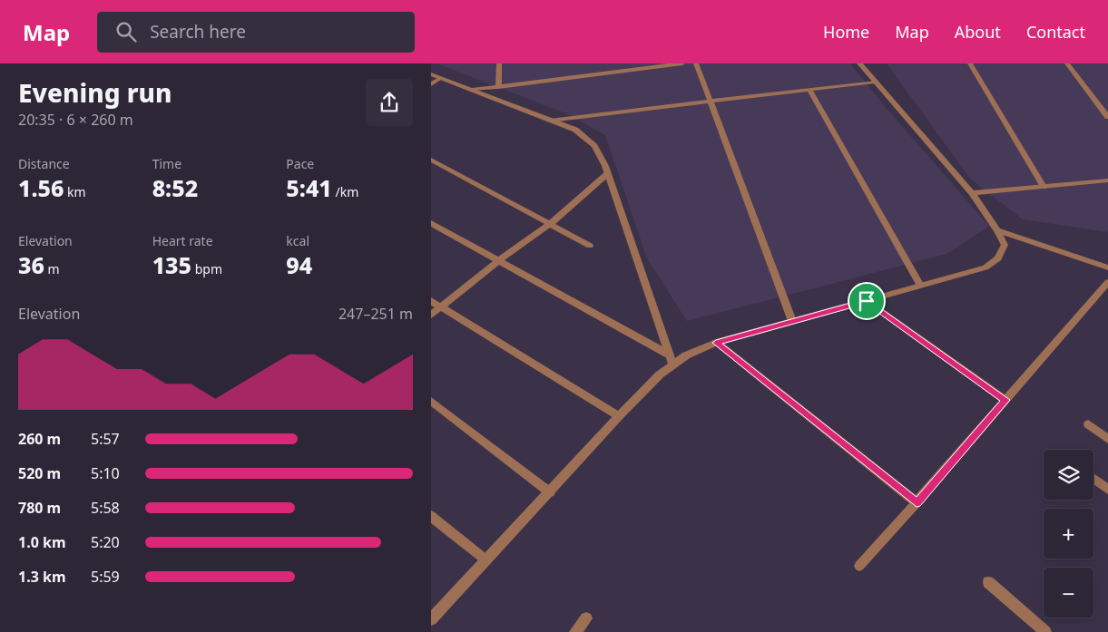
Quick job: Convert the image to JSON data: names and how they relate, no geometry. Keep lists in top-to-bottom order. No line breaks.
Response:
{"page":{"header":"Map","search":"Search here","nav":["Home","Map","About","Contact"],"heading":["Evening run","20:35 · 6 × 260 m"],"stats":[["Distance","1.56 km"],["Time","8:52"],["Pace","5:41 /km"],["Elevation","36 m"],["Heart rate","135 bpm"],["kcal","94"]],"chart":["Elevation","247–251 m"],"list":[{"name":"260 m","note":"5:57"},{"name":"520 m","note":"5:10"},{"name":"780 m","note":"5:58"},{"name":"1.0 km","note":"5:20"},{"name":"1.3 km","note":"5:59"}],"map_buttons":["+","−"]}}
